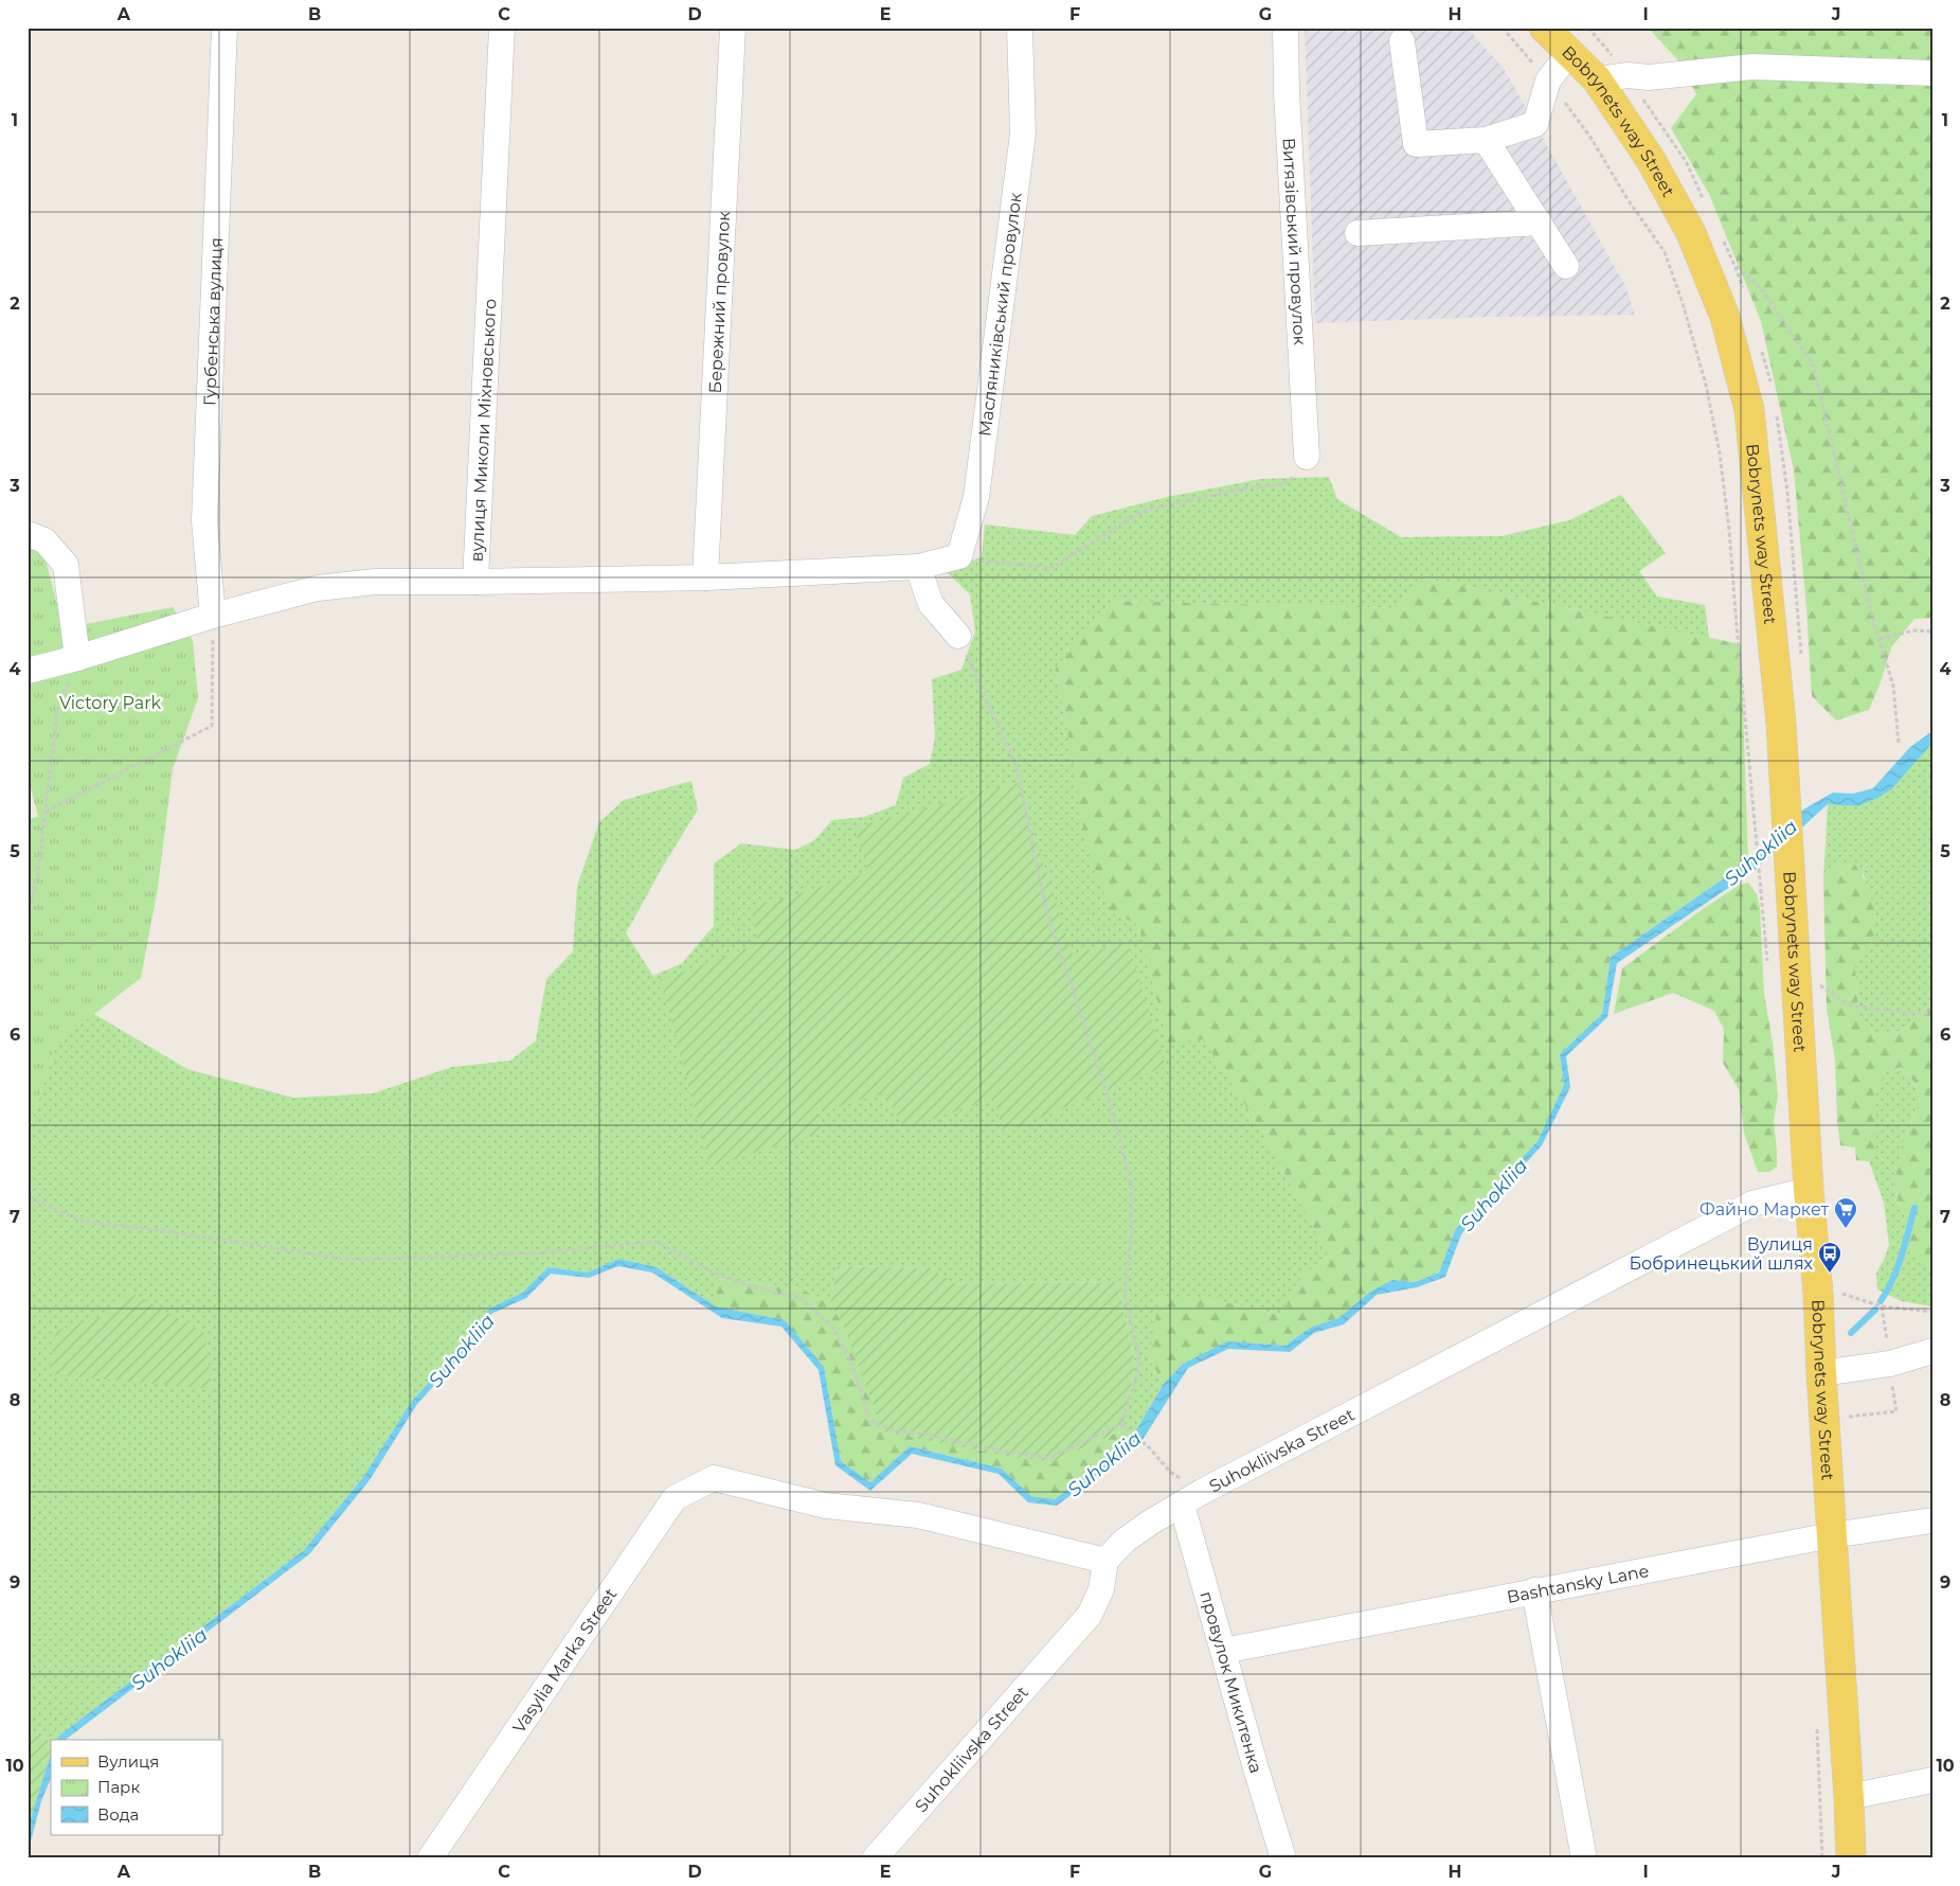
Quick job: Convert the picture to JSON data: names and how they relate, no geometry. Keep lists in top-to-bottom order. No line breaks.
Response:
{"streets":{"main road":["Bobrynets way Street"],"street":["Витязівський провулок","Бережний провулок","Масляниківський провулок","Гурбенська вулиця","вулиця Миколи Міхновського","Suhokliivska Street","Bashtansky Lane","Vasylia Marka Street","провулок Микитенка"]},"crossings":[["Bobrynets way Street","Suhokliivska Street"],["Bobrynets way Street","Bashtansky Lane"],["Бережний провулок","вулиця Миколи Міхновського"],["Suhokliivska Street","Vasylia Marka Street"],["Suhokliivska Street","провулок Микитенка"],["Bashtansky Lane","провулок Микитенка"]],"water":["Suhokliia"],"parks":["Victory Park"],"places":{"supermarket":["Файно Маркет"],"bus stop":["Вулиця Бобринецький шлях"]},"legend":["Вулиця","Парк","Вода"],"grid":{"columns":["A","B","C","D","E","F","G","H","I","J"],"rows":["1","2","3","4","5","6","7","8","9","10"]}}
